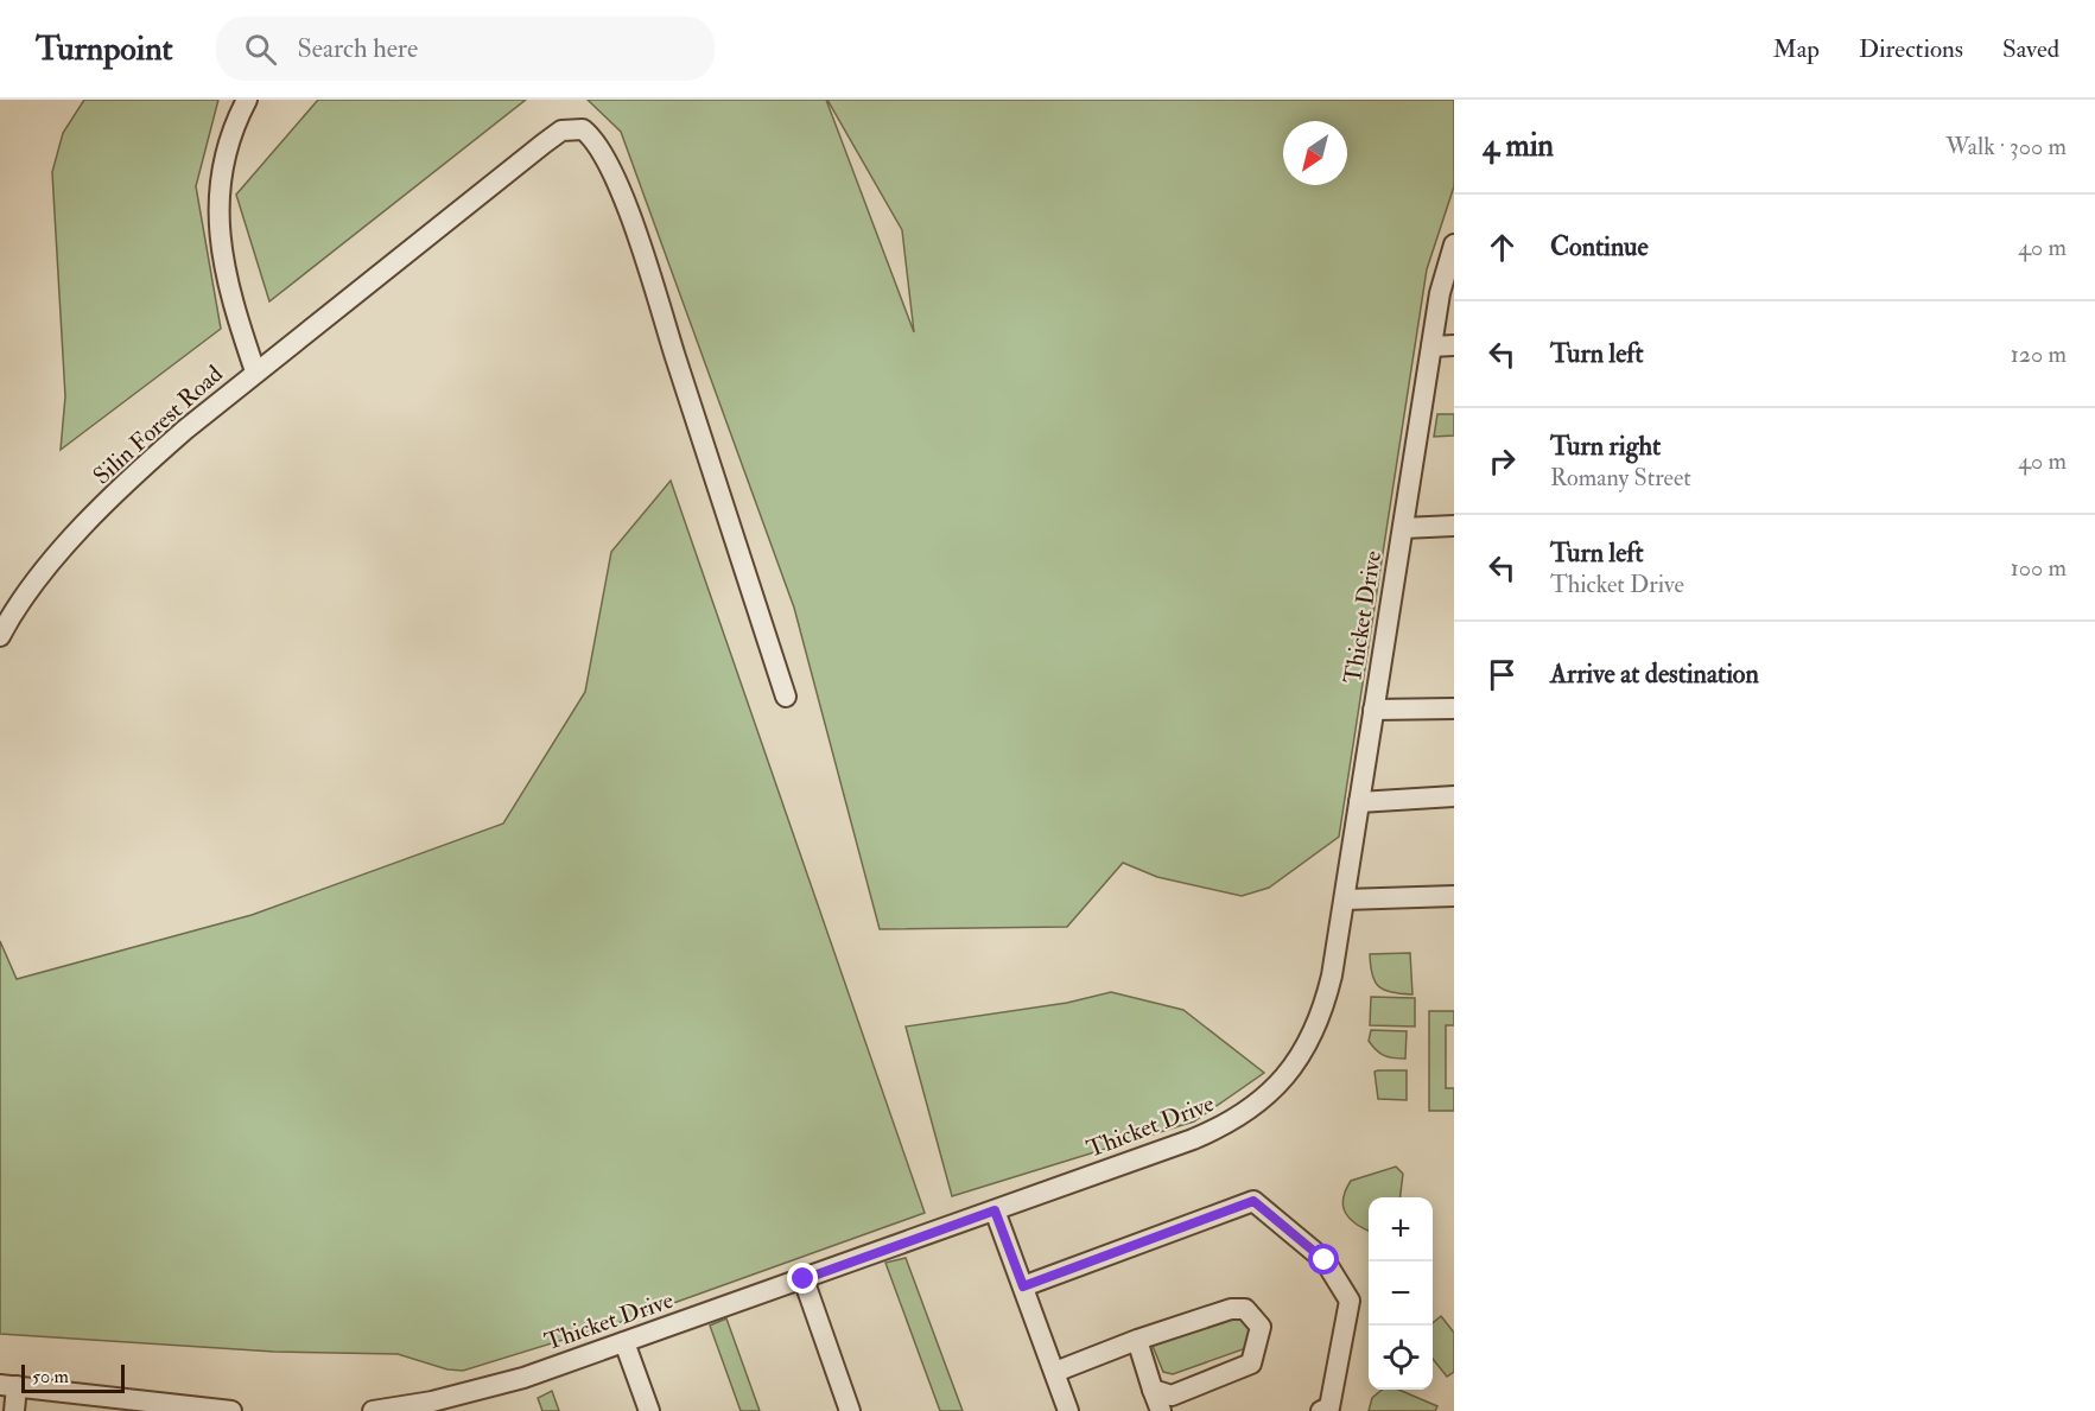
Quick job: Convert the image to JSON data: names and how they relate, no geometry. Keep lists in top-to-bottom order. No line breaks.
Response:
{"streets":{"street":["Silin Forest Road","Thicket Drive"]},"scale_bar":"50 m","north":"bottom left","page":{"header":"Turnpoint","search":"Search here","nav":["Map","Directions","Saved"],"heading":["4 min","Walk · 300 m"],"list":[["Continue","40 m"],["Turn left","120 m"],["Turn right","Romany Street","40 m"],["Turn left","Thicket Drive","100 m"],"Arrive at destination"],"map_buttons":["+","−"],"scale":"50 m"}}
